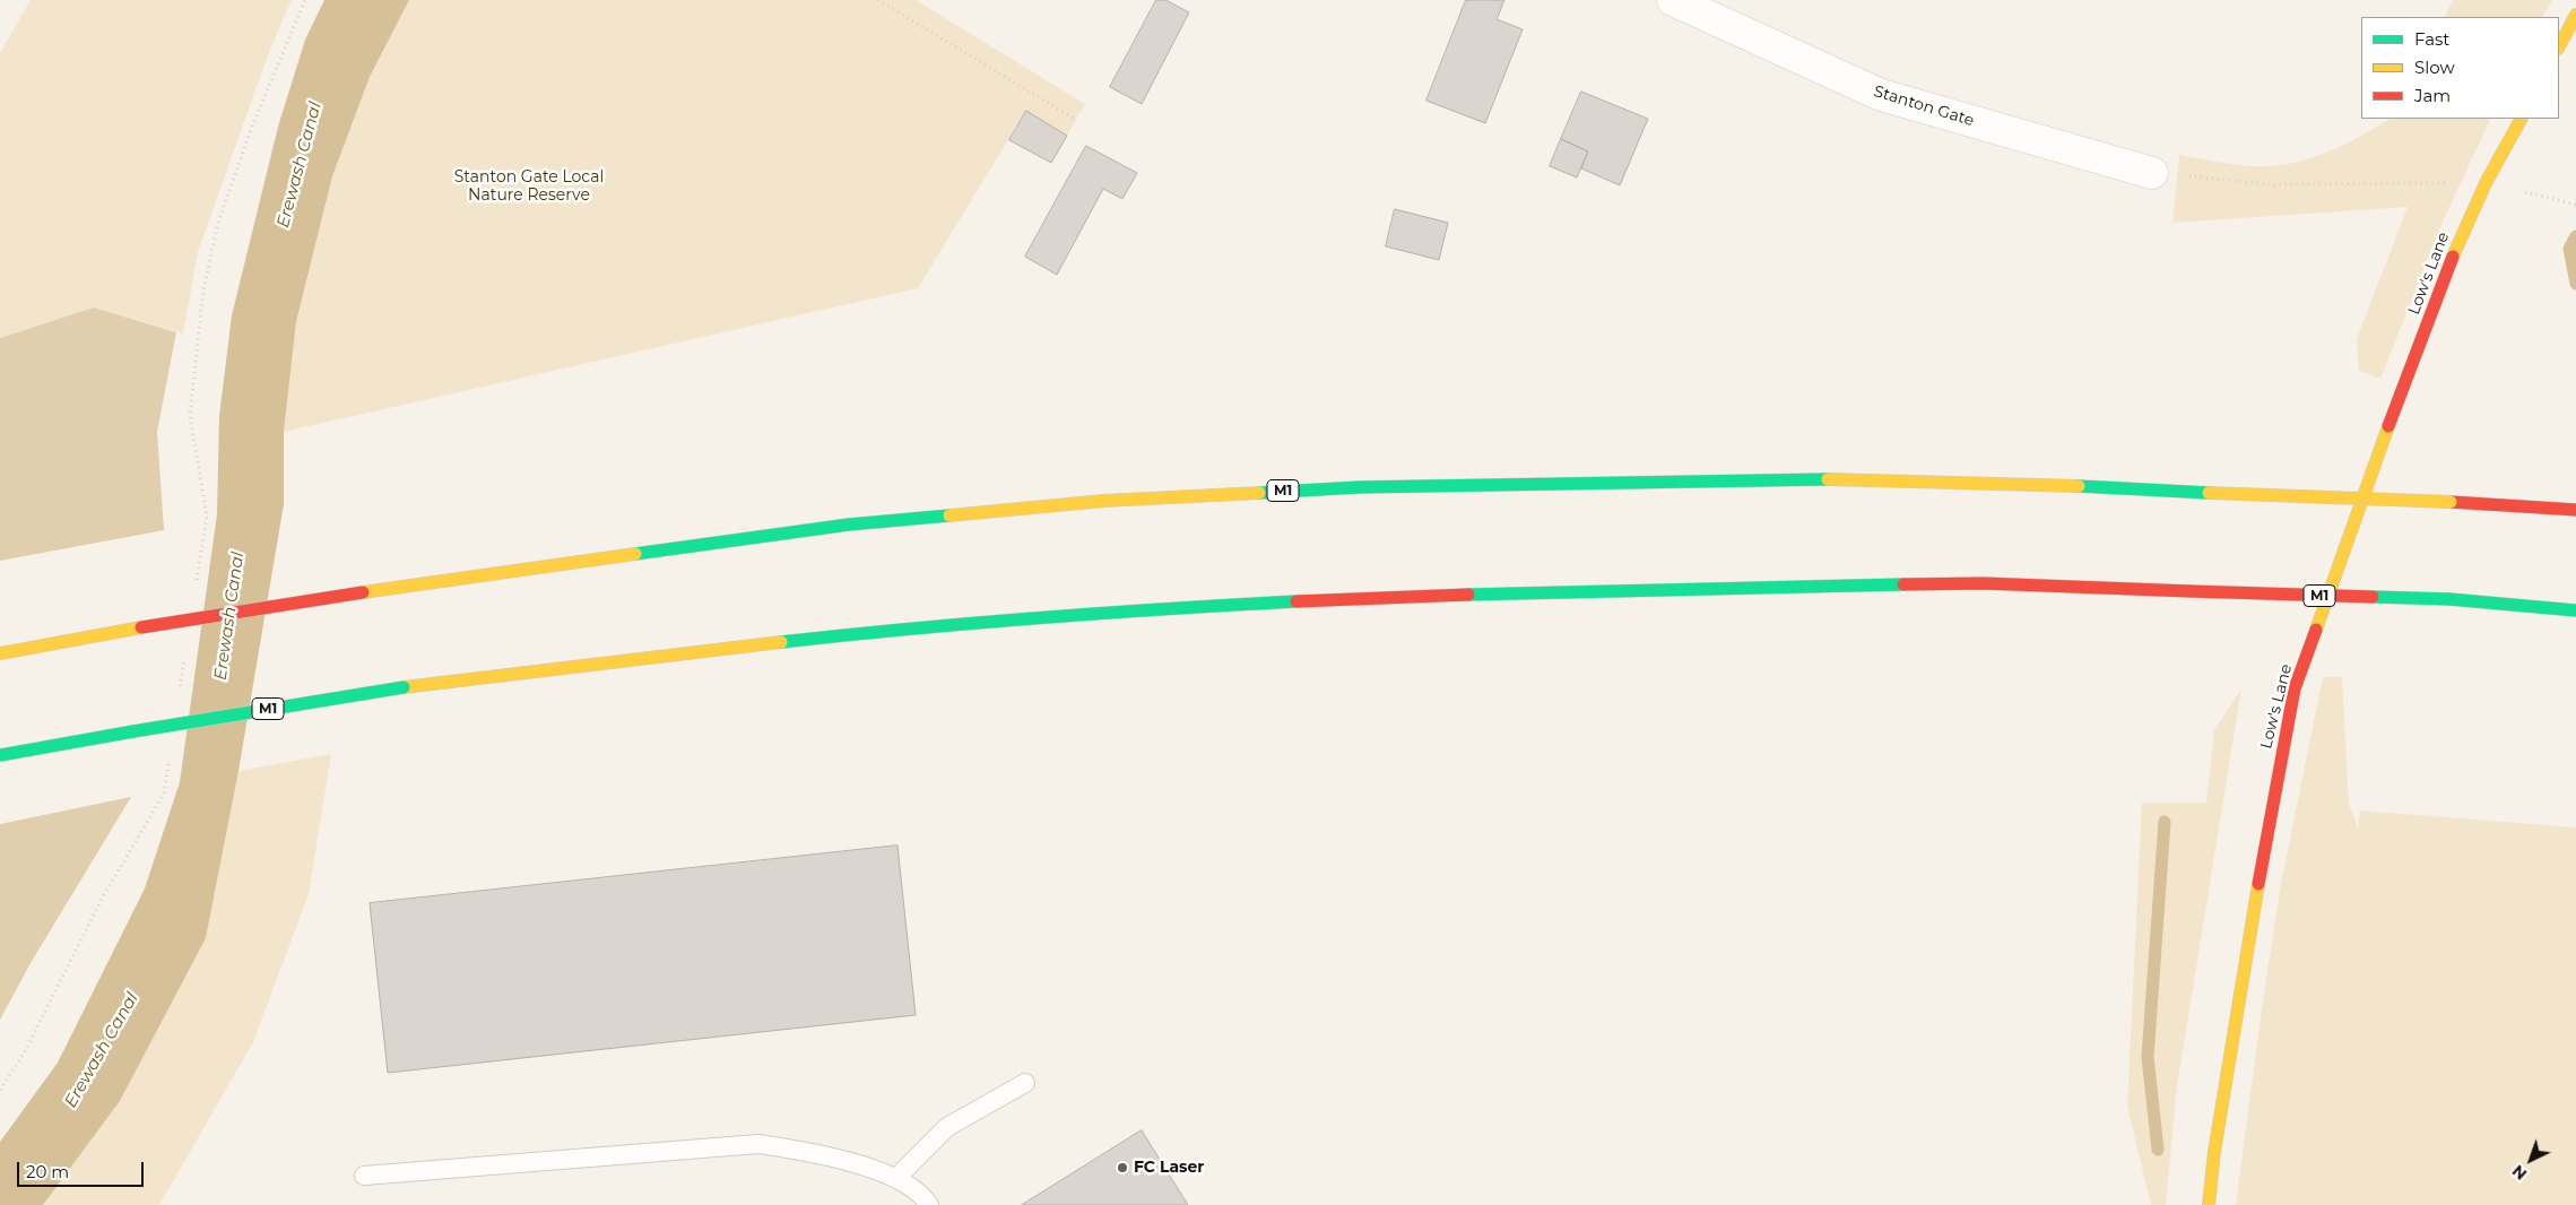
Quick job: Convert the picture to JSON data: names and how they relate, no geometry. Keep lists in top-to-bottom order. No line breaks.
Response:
{"streets":{"main road":["Low's Lane","M1"],"street":["Stanton Gate"]},"water":["Erewash Canal"],"parks":["Stanton Gate Local Nature Reserve"],"places":["FC Laser"],"legend":["Fast","Slow","Jam"],"scale_bar":"20 m","north":"bottom left"}
